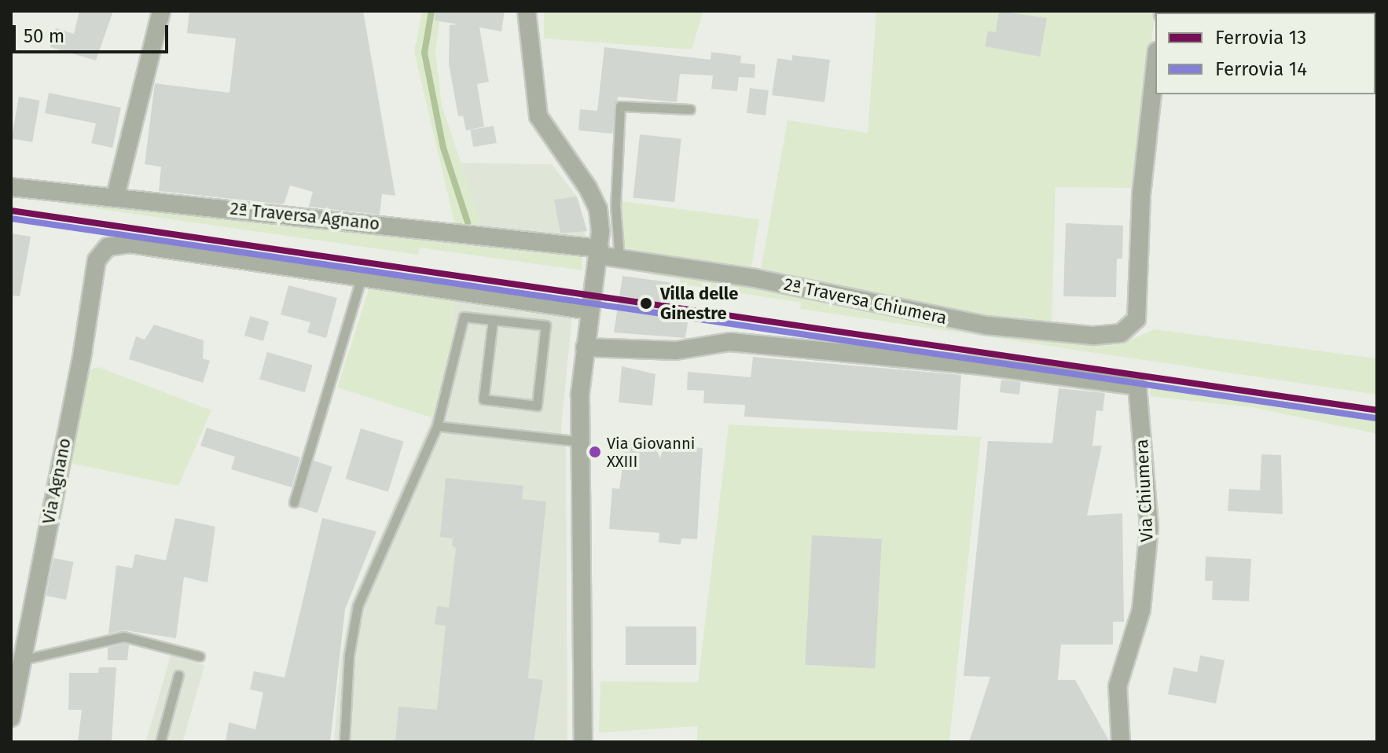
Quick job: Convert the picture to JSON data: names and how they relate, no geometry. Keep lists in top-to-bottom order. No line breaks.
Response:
{"streets":{"street":["2ª Traversa Agnano","2ª Traversa Chiumera","Via Agnano","Via Chiumera"]},"crossings":[["2ª Traversa Agnano","2ª Traversa Chiumera"]],"places":["Villa delle Ginestre","Via Giovanni XXIII"],"lines":["rail line 13","rail line 14"],"legend":["Ferrovia 13","Ferrovia 14"],"scale_bar":"50 m"}
